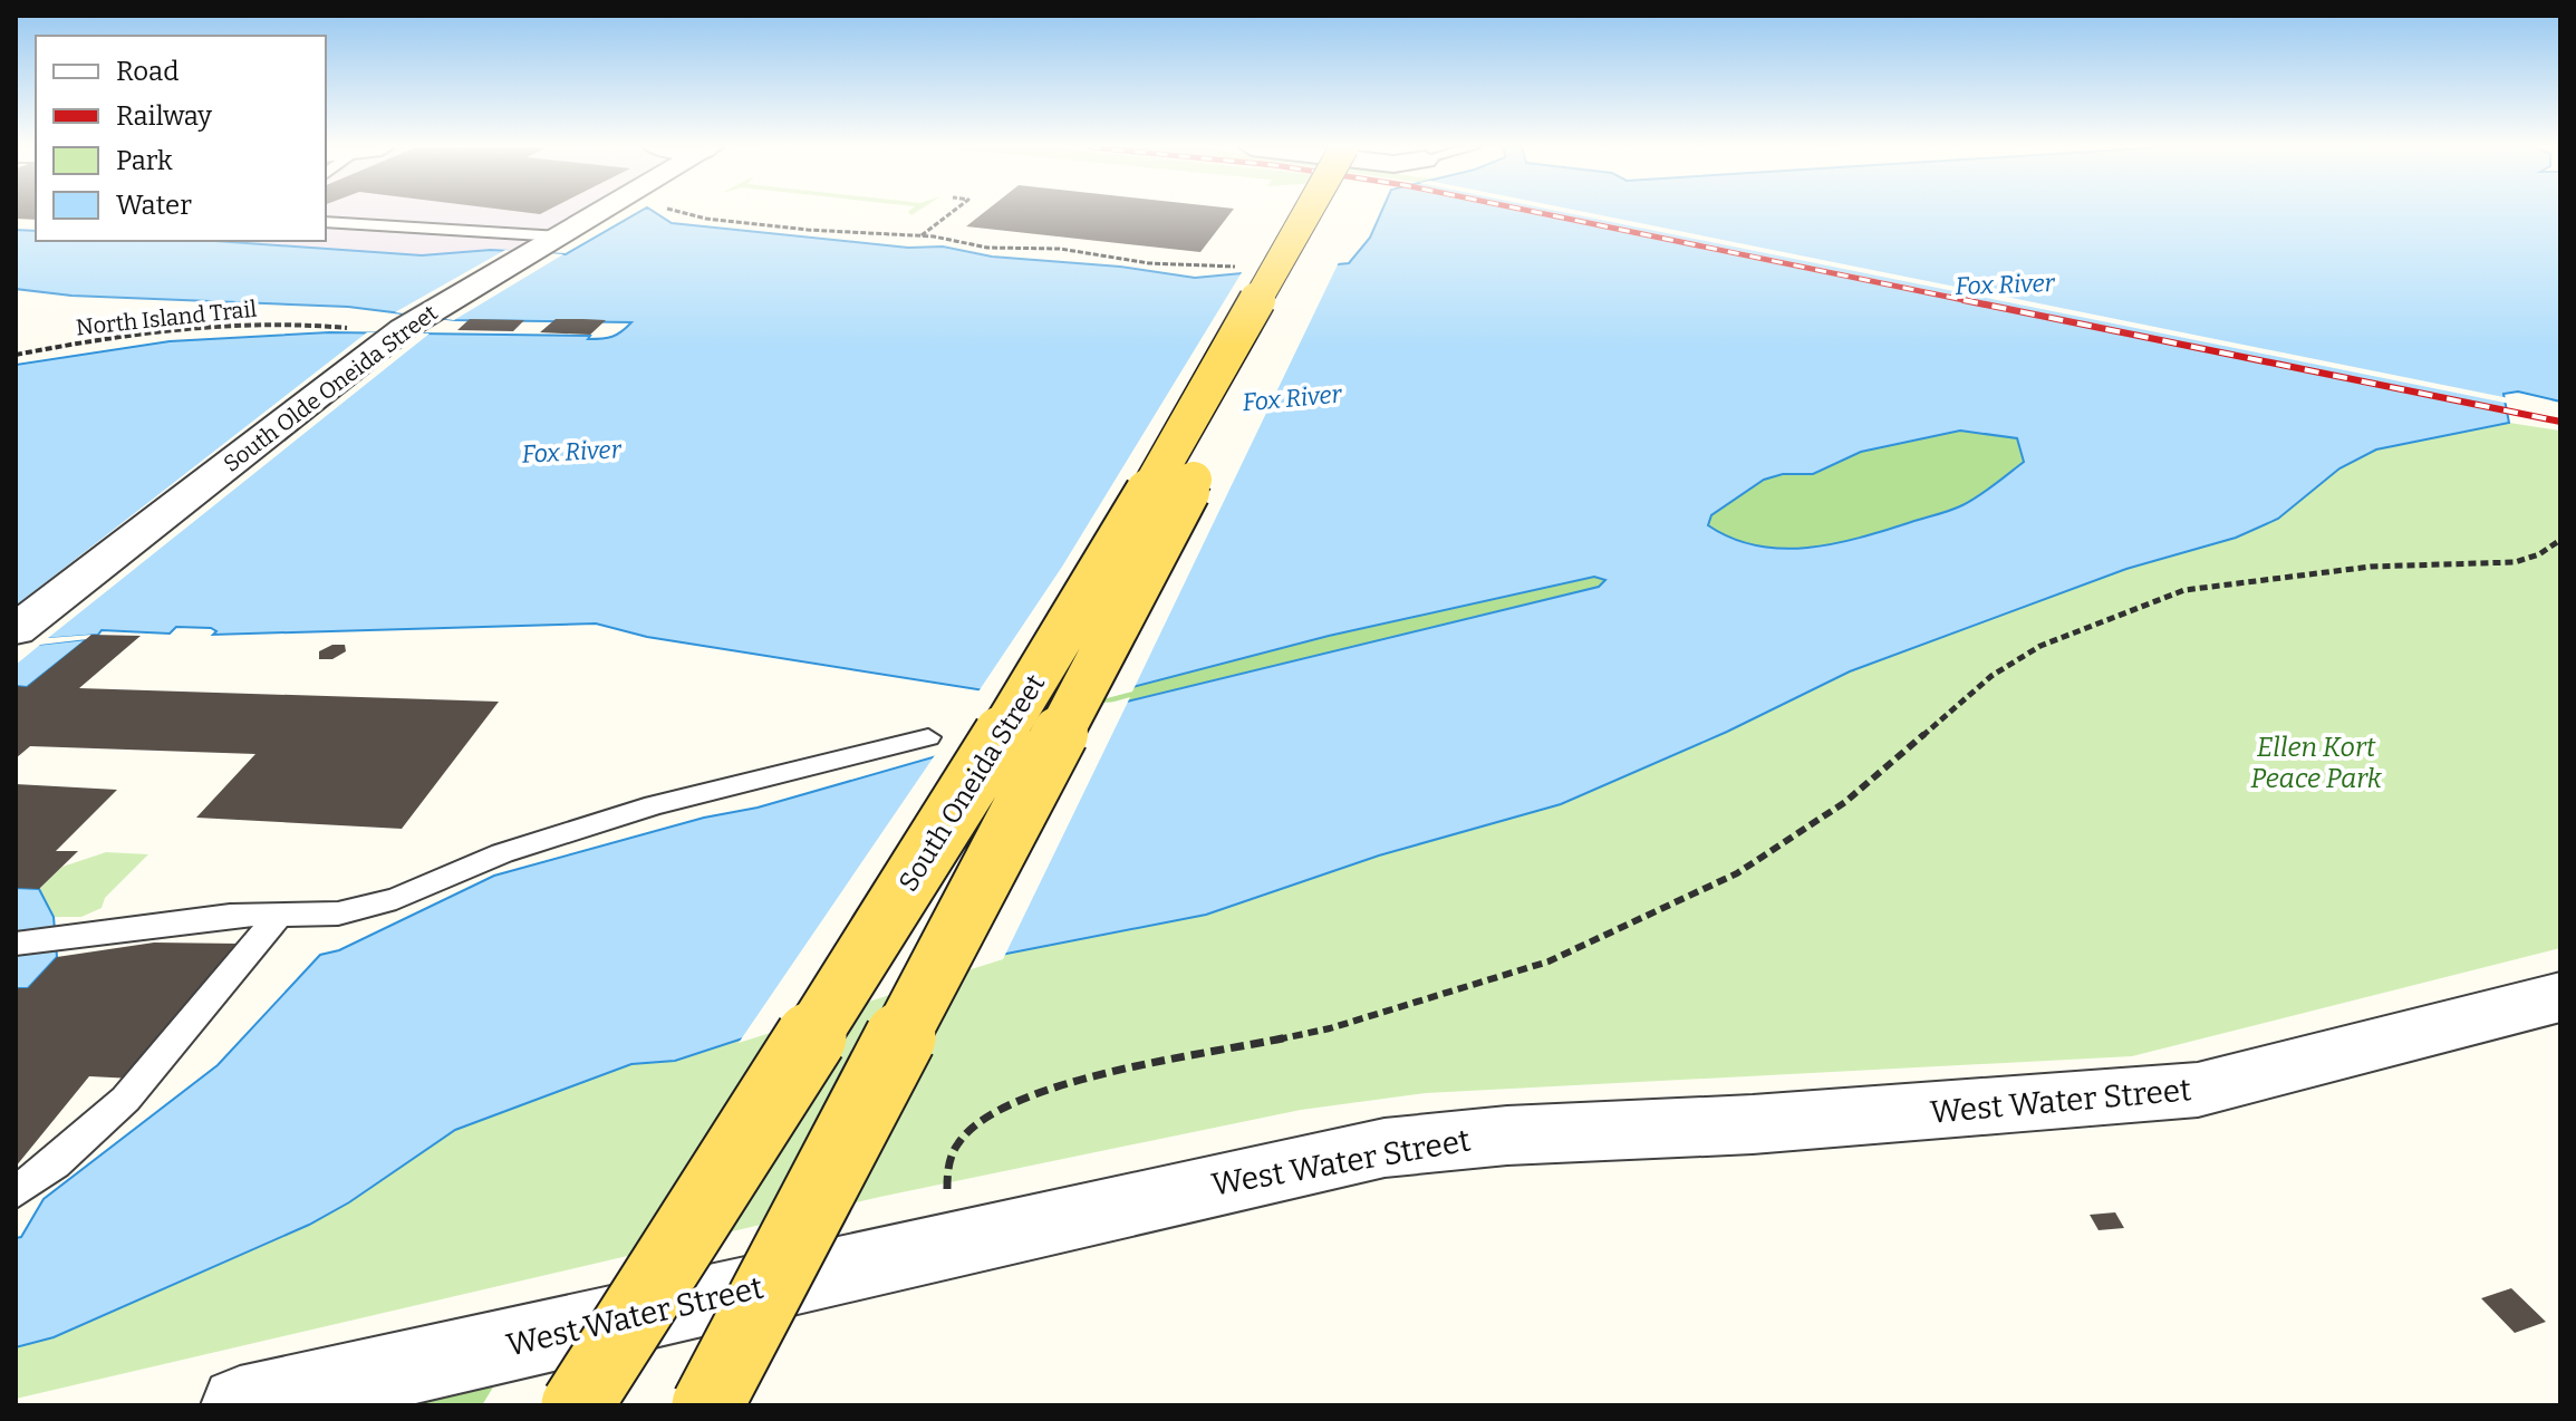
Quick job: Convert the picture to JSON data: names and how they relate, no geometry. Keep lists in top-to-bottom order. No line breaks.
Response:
{"streets":{"main road":["South Oneida Street"],"street":["South Olde Oneida Street","West Water Street"],"path":["North Island Trail"]},"crossings":[["North Island Trail","South Olde Oneida Street"]],"water":["Fox River"],"parks":["Ellen Kort Peace Park"],"legend":["Road","Railway","Park","Water"]}
